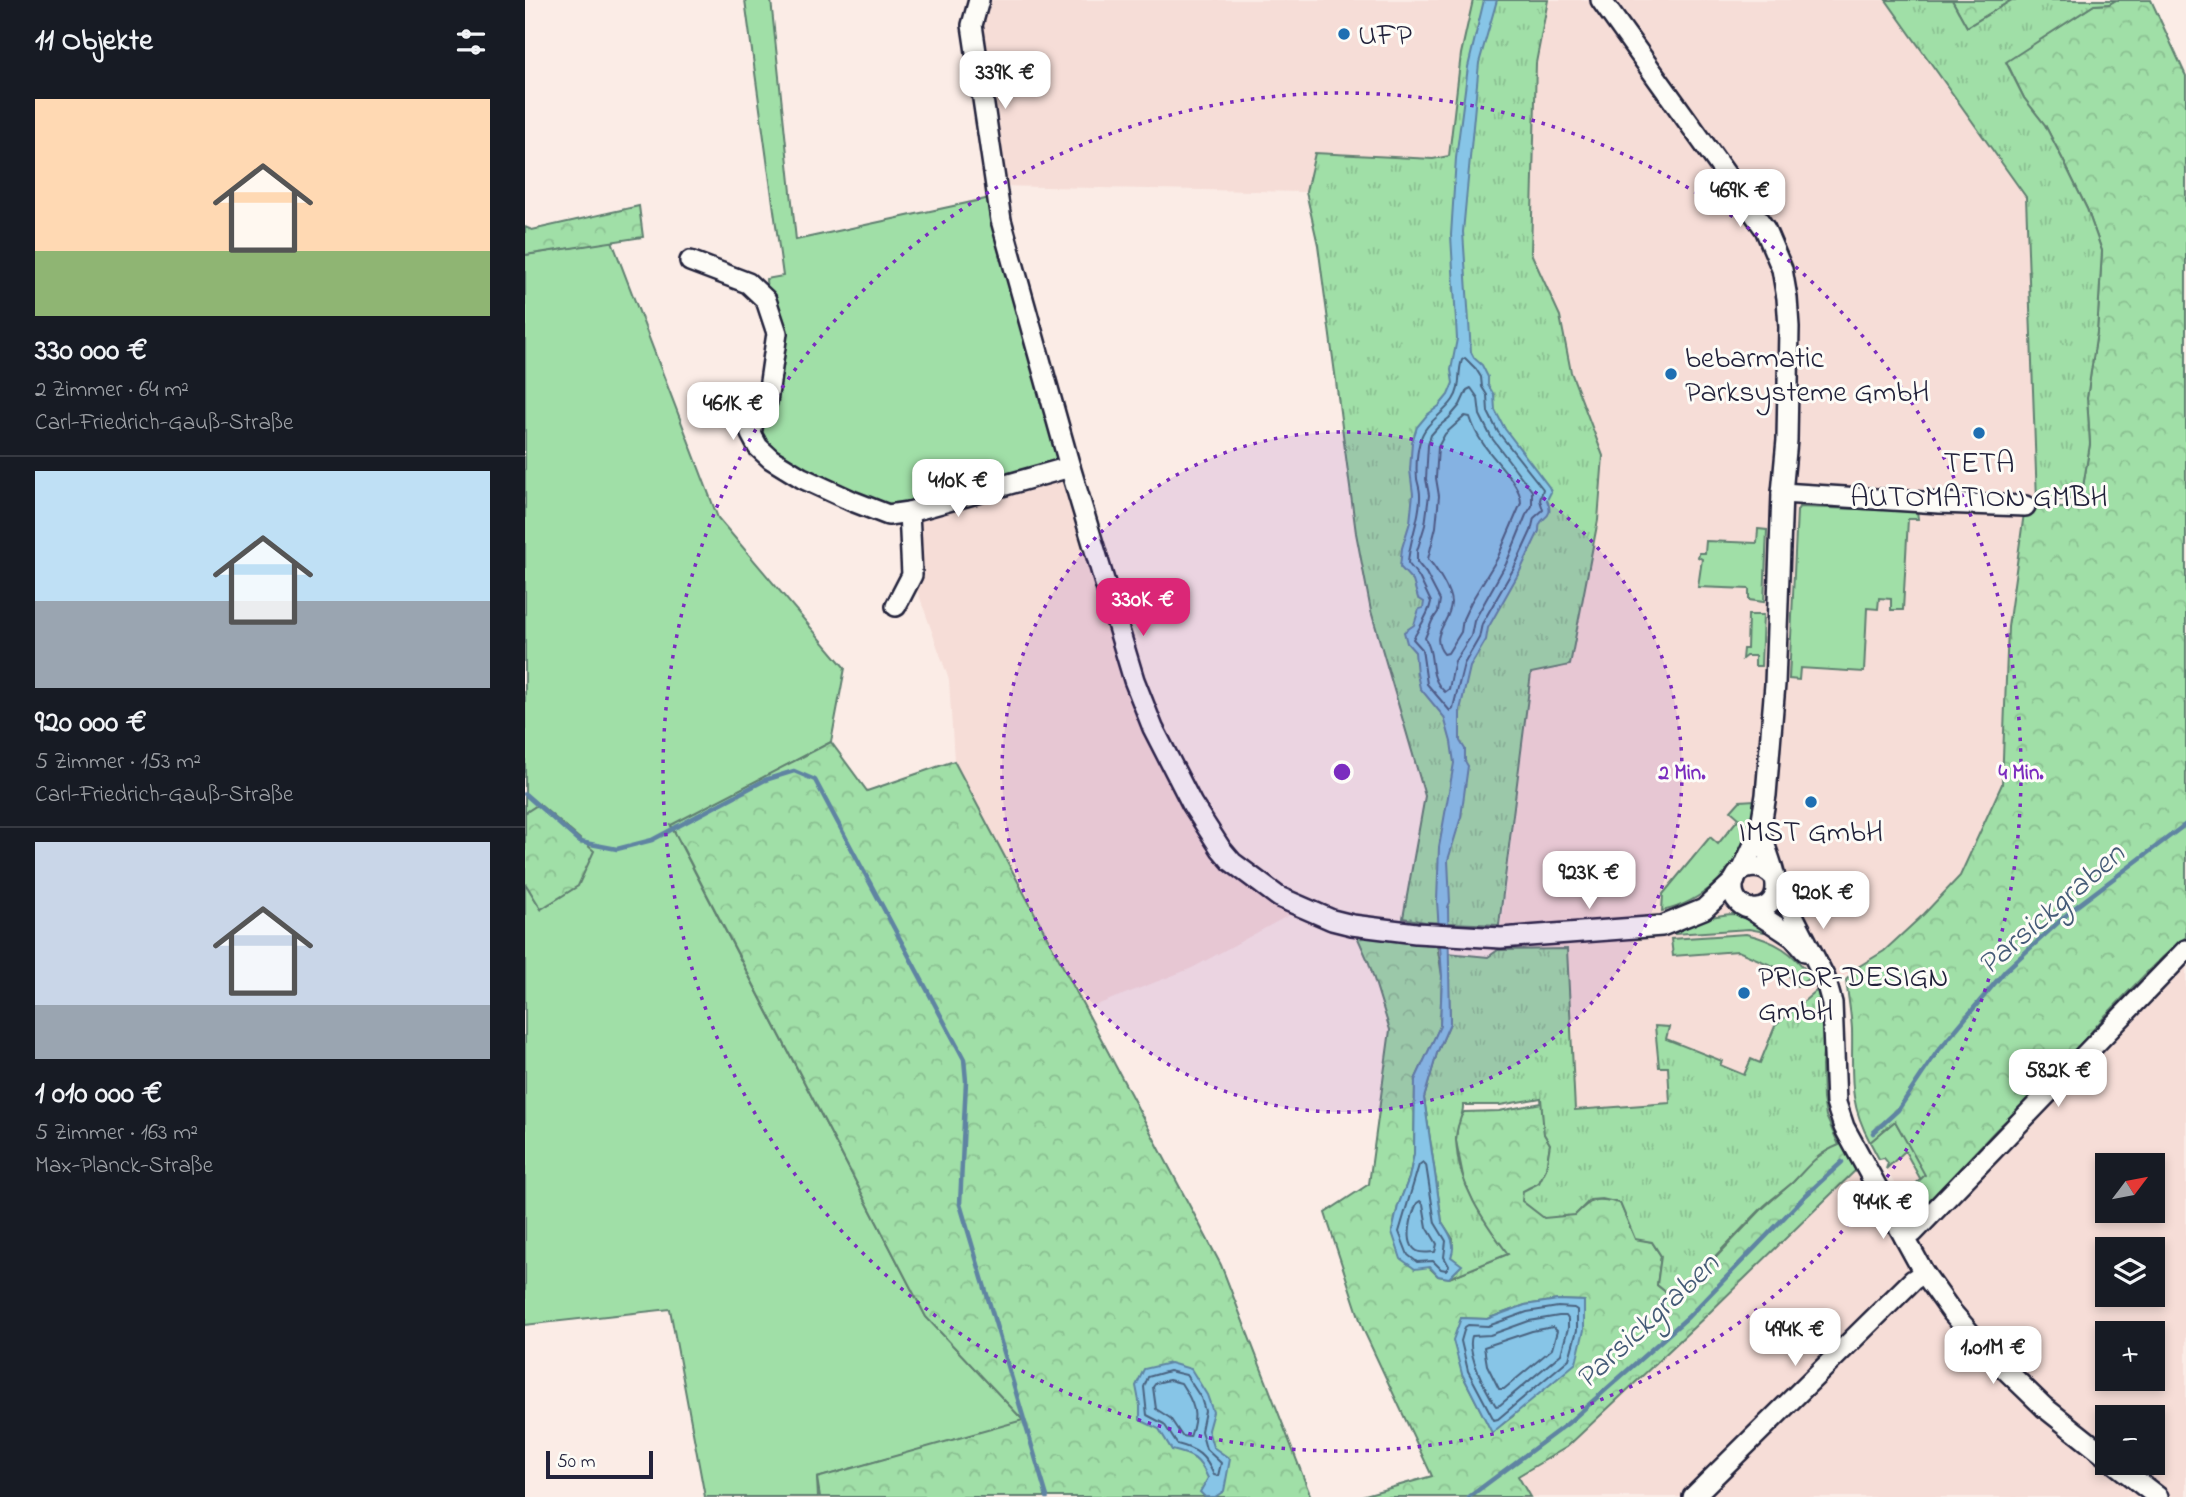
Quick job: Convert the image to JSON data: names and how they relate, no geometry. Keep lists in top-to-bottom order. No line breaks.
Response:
{"water":["Parsickgraben"],"places":["UFP","bebarmatic Parksysteme GmbH","TETA AUTOMATION GMBH","IMST GmbH","PRIOR-DESIGN GmbH"],"scale_bar":"50 m","north":"top right","page":{"heading":"11 Objekte","price":["339K €","469K €","461K €","410K €","330K €","923K €","920K €","582K €","944K €","494K €","1.01M €"],"list":[{"name":"330 000 €","note":"2 Zimmer · 64 m² · Carl-Friedrich-Gauß-Straße"},{"name":"920 000 €","note":"5 Zimmer · 153 m² · Carl-Friedrich-Gauß-Straße"},{"name":"1 010 000 €","note":"5 Zimmer · 163 m² · Max-Planck-Straße"}],"map_buttons":["+","−"],"scale":"50 m"},"rings":["2 Min.","4 Min."]}
